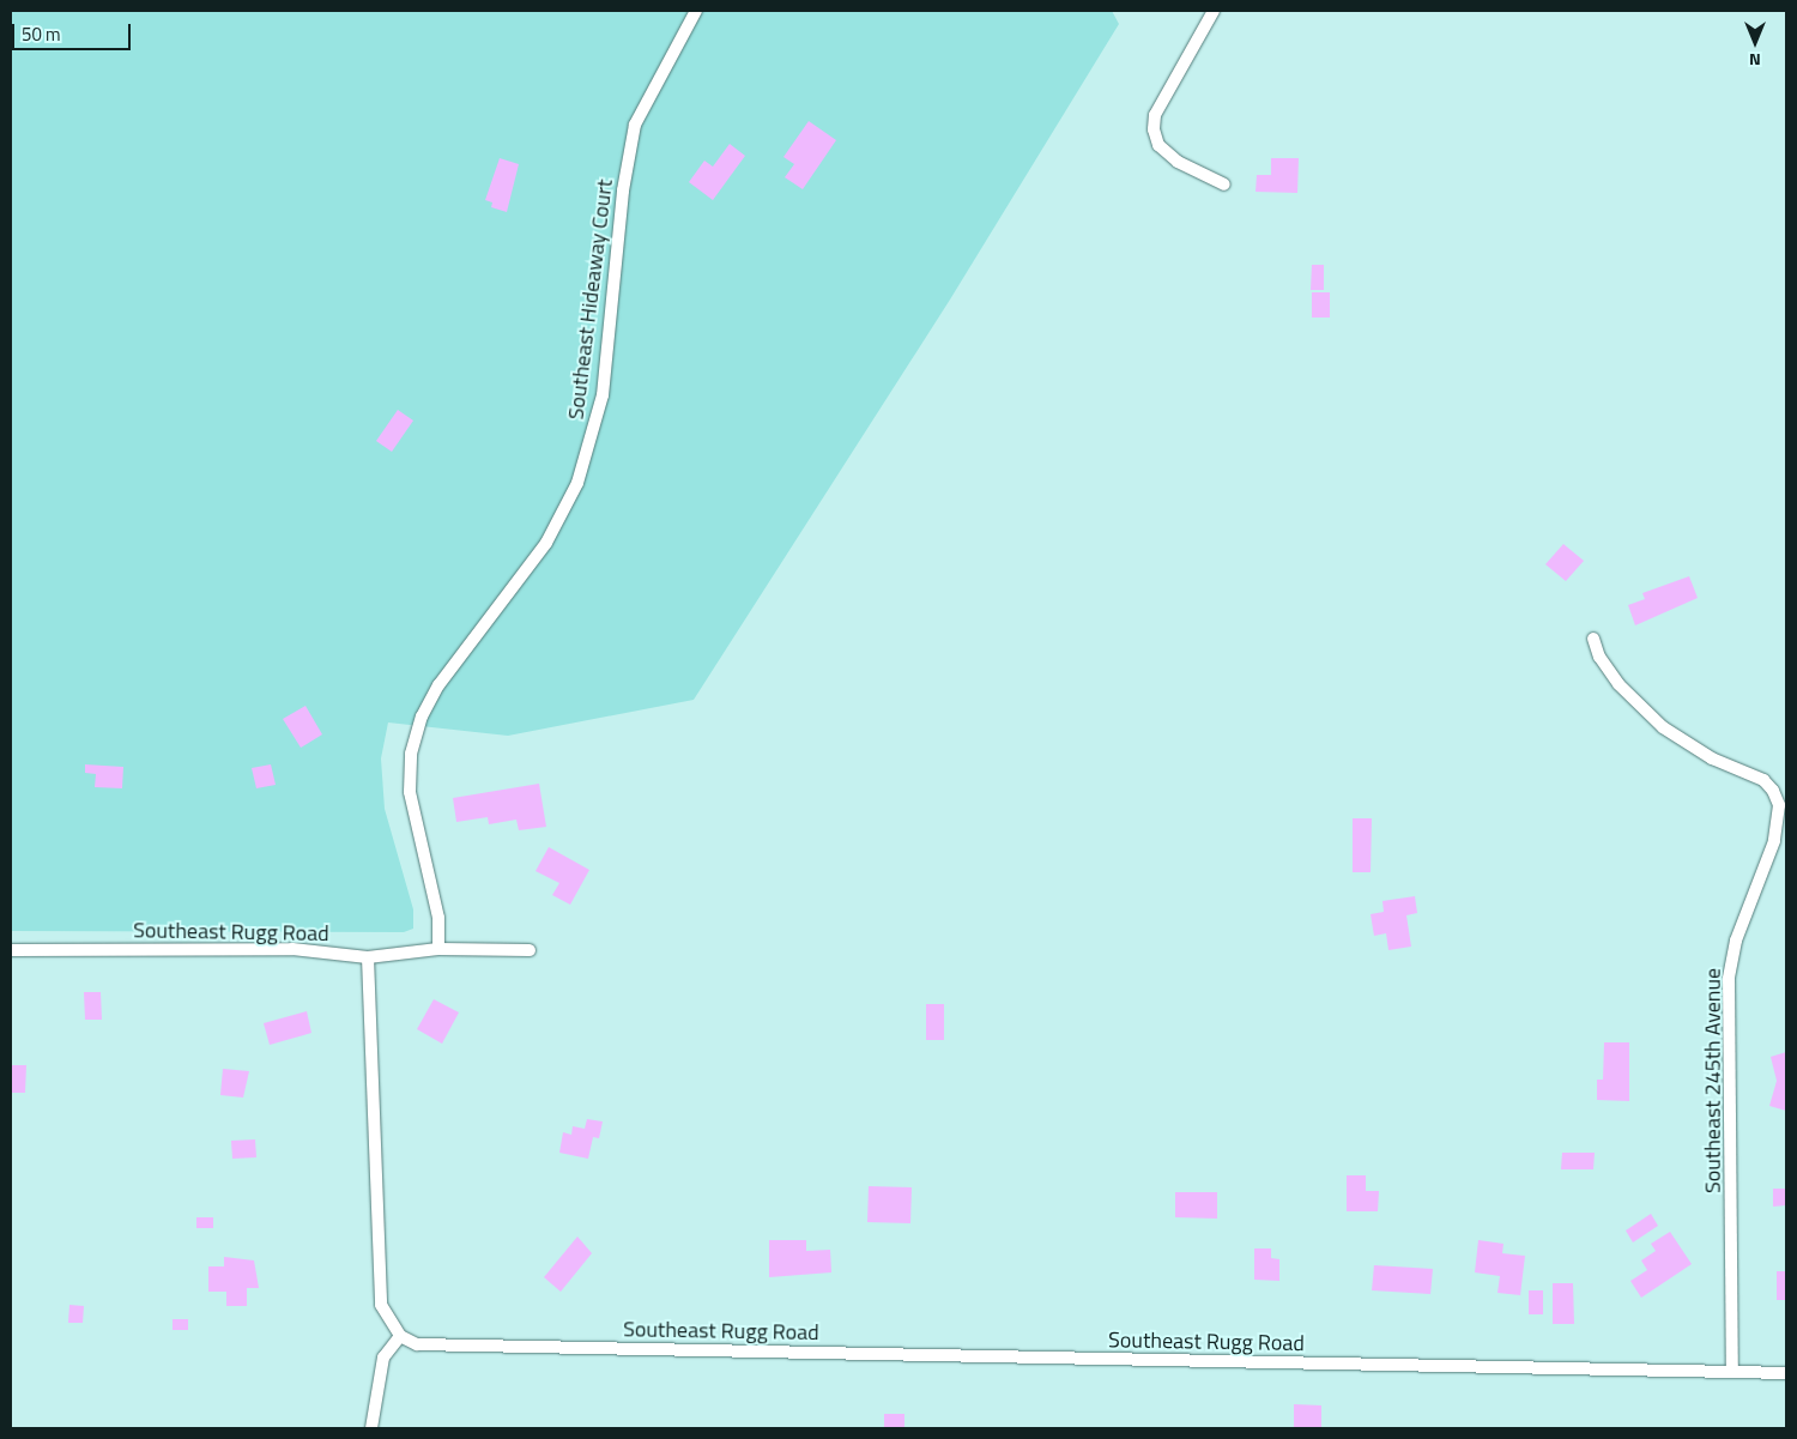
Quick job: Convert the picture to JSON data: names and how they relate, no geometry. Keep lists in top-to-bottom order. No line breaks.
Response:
{"streets":{"street":["Southeast Hideaway Court","Southeast Rugg Road","Southeast 245th Avenue"]},"crossings":[["Southeast Hideaway Court","Southeast Rugg Road"],["Southeast Rugg Road","Southeast 245th Avenue"]],"scale_bar":"50 m","north":"bottom"}
